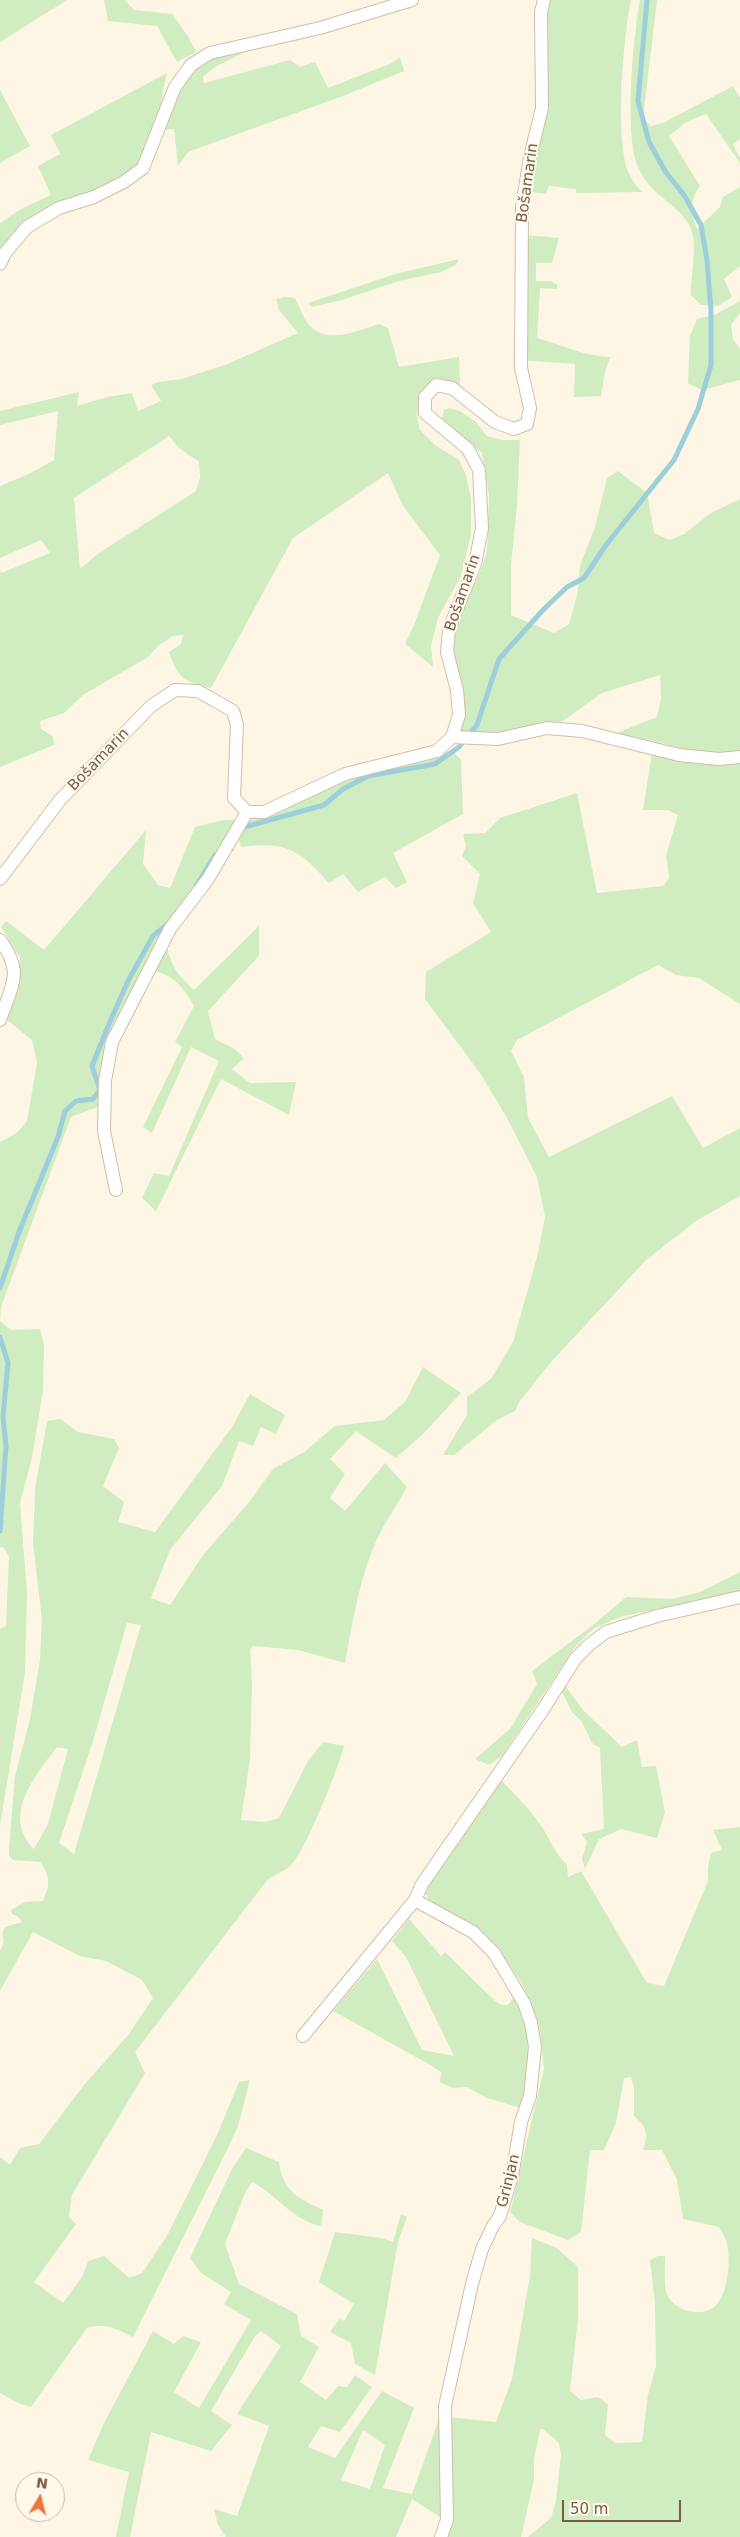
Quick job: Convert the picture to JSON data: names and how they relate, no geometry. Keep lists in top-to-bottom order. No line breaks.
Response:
{"streets":{"street":["Bošamarin","Grinjan"]},"scale_bar":"50 m","north":"top"}
